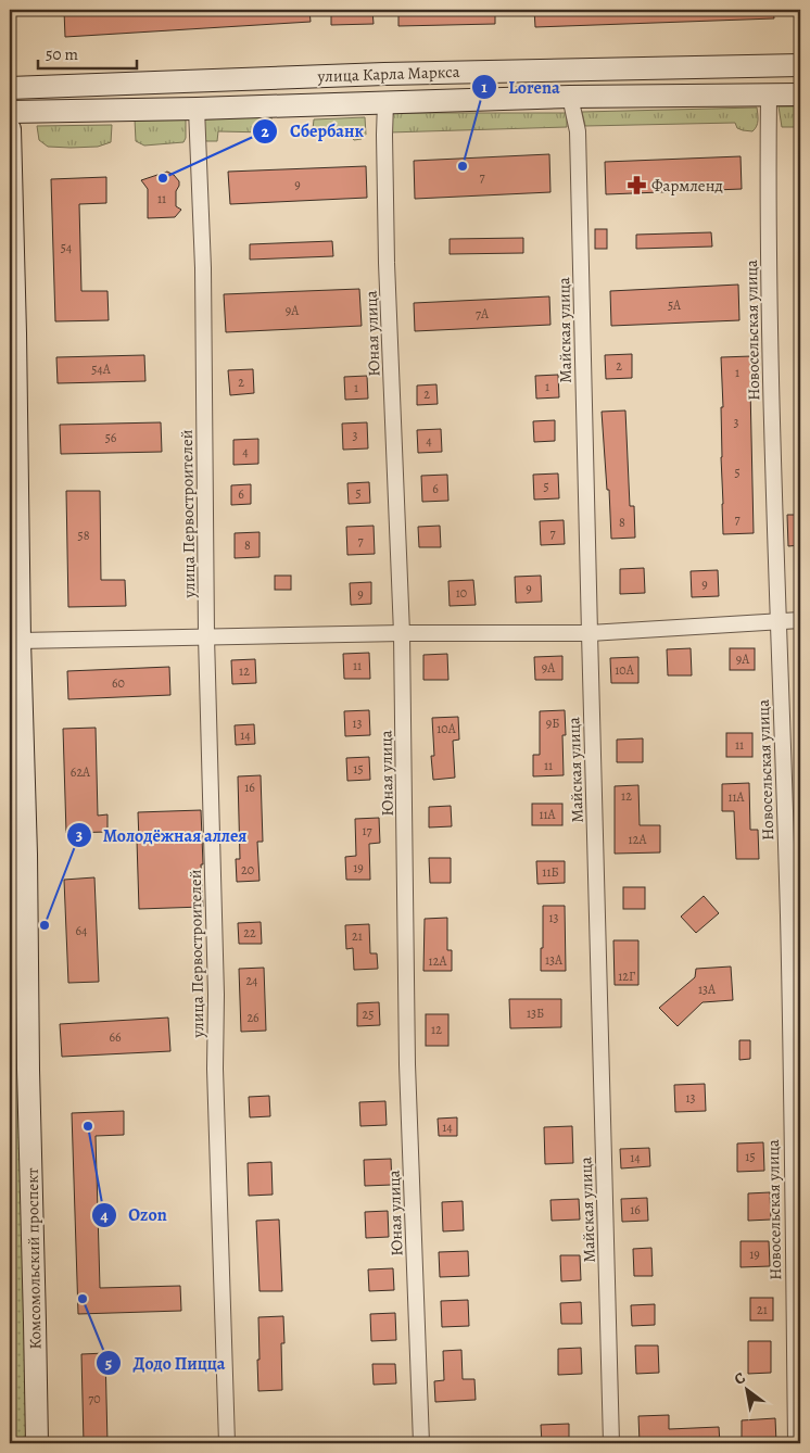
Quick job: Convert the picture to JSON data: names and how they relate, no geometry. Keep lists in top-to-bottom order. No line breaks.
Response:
{"streets":{"main road":["улица Карла Маркса","Комсомольский проспект"],"street":["Майская улица","Новосельская улица","Юная улица","улица Первостроителей"]},"crossings":[["улица Карла Маркса","Майская улица"],["улица Карла Маркса","Новосельская улица"],["улица Карла Маркса","Юная улица"],["улица Карла Маркса","улица Первостроителей"]],"places":{"other":["Lorena","Сбербанк","Молодёжная аллея","Ozon","Додо Пицца"],"pharmacy":["Фармленд"]},"house_numbers":["7","9","11","54","5А","9А","7А","2","54А","1","2","1","1","2","3","3","56","4","4","5","5","6","5","6","7","8","7","58","7","8","9","9","10","9","9А","11","9А","10А","12","60","13","9Б","10А","14","11","11","15","62А","16","12","11А","11А","17","12А","19","20","11Б","13","64","22","21","13А","12А","12Г","24","13А","13Б","25","26","12","66","13","14","15","14","16","19","21","70"],"scale_bar":"50 m","north":"top left"}
